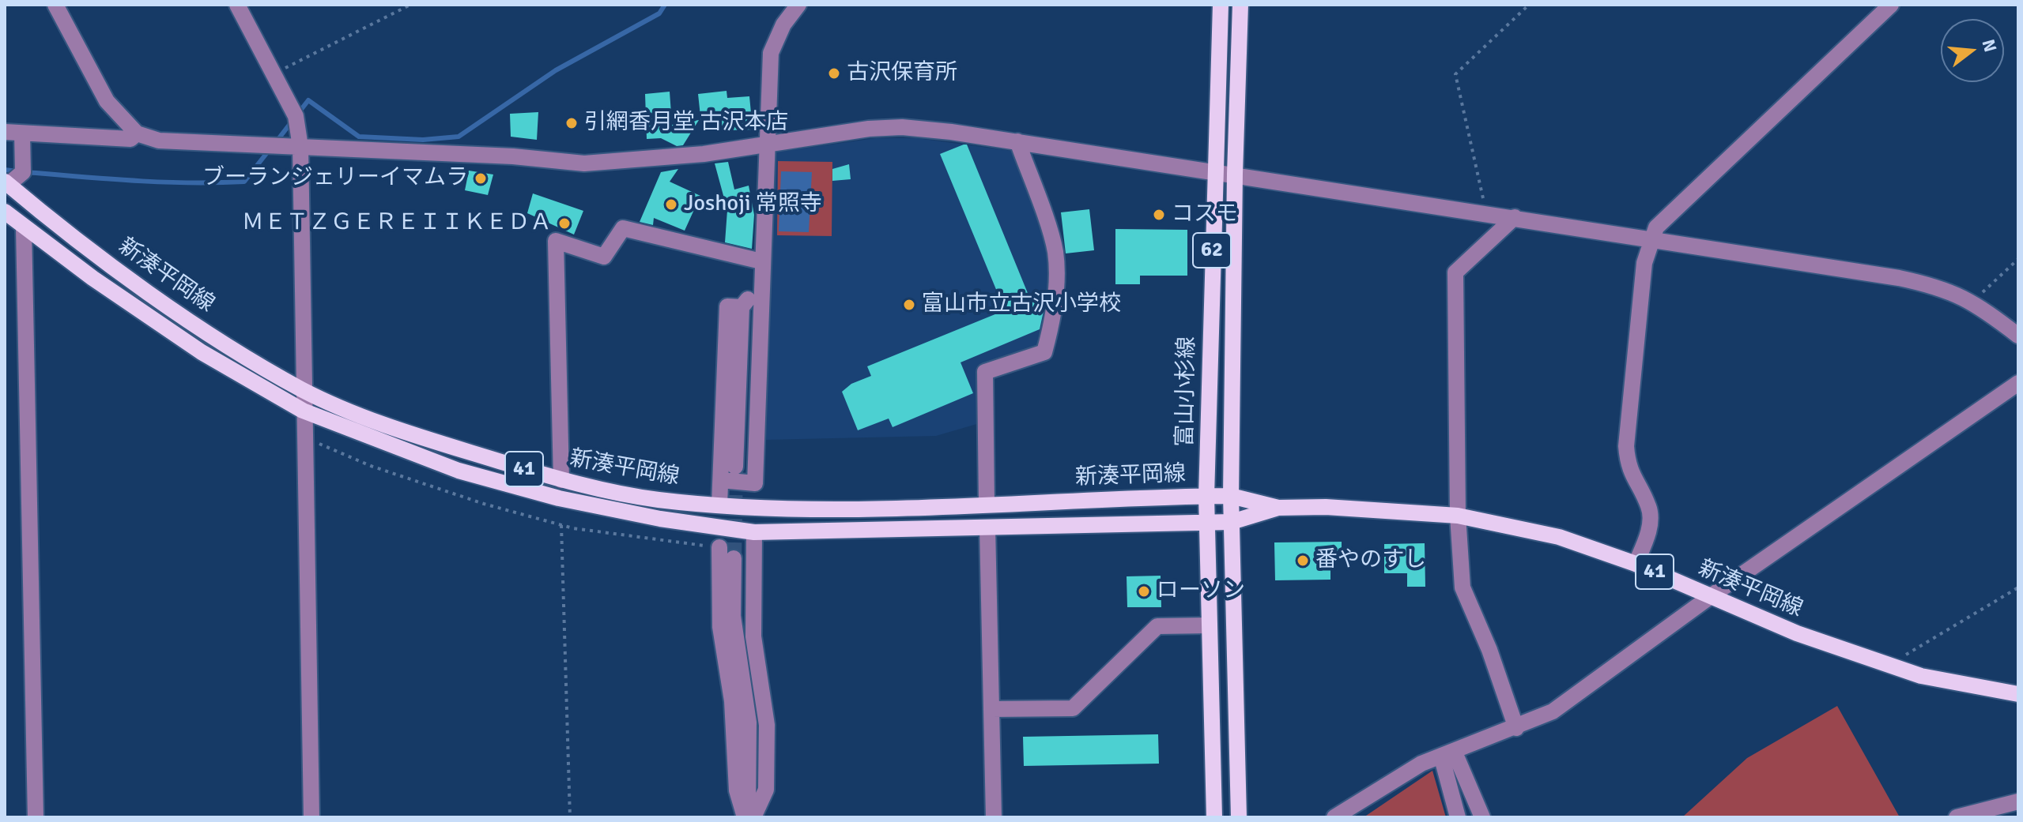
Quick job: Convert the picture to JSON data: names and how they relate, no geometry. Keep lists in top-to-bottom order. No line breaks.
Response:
{"streets":{"main road":["62","新湊平岡線","富山小杉線","41"]},"crossings":[["新湊平岡線","富山小杉線"]],"places":["古沢保育所","引網香月堂 古沢本店","ブーランジェリーイマムラ","Joshoji 常照寺","コスモ","ＭＥＴＺＧＥＲＥＩＩＫＥＤＡ","富山市立古沢小学校","番やのすし","ローソン"],"north":"right"}
